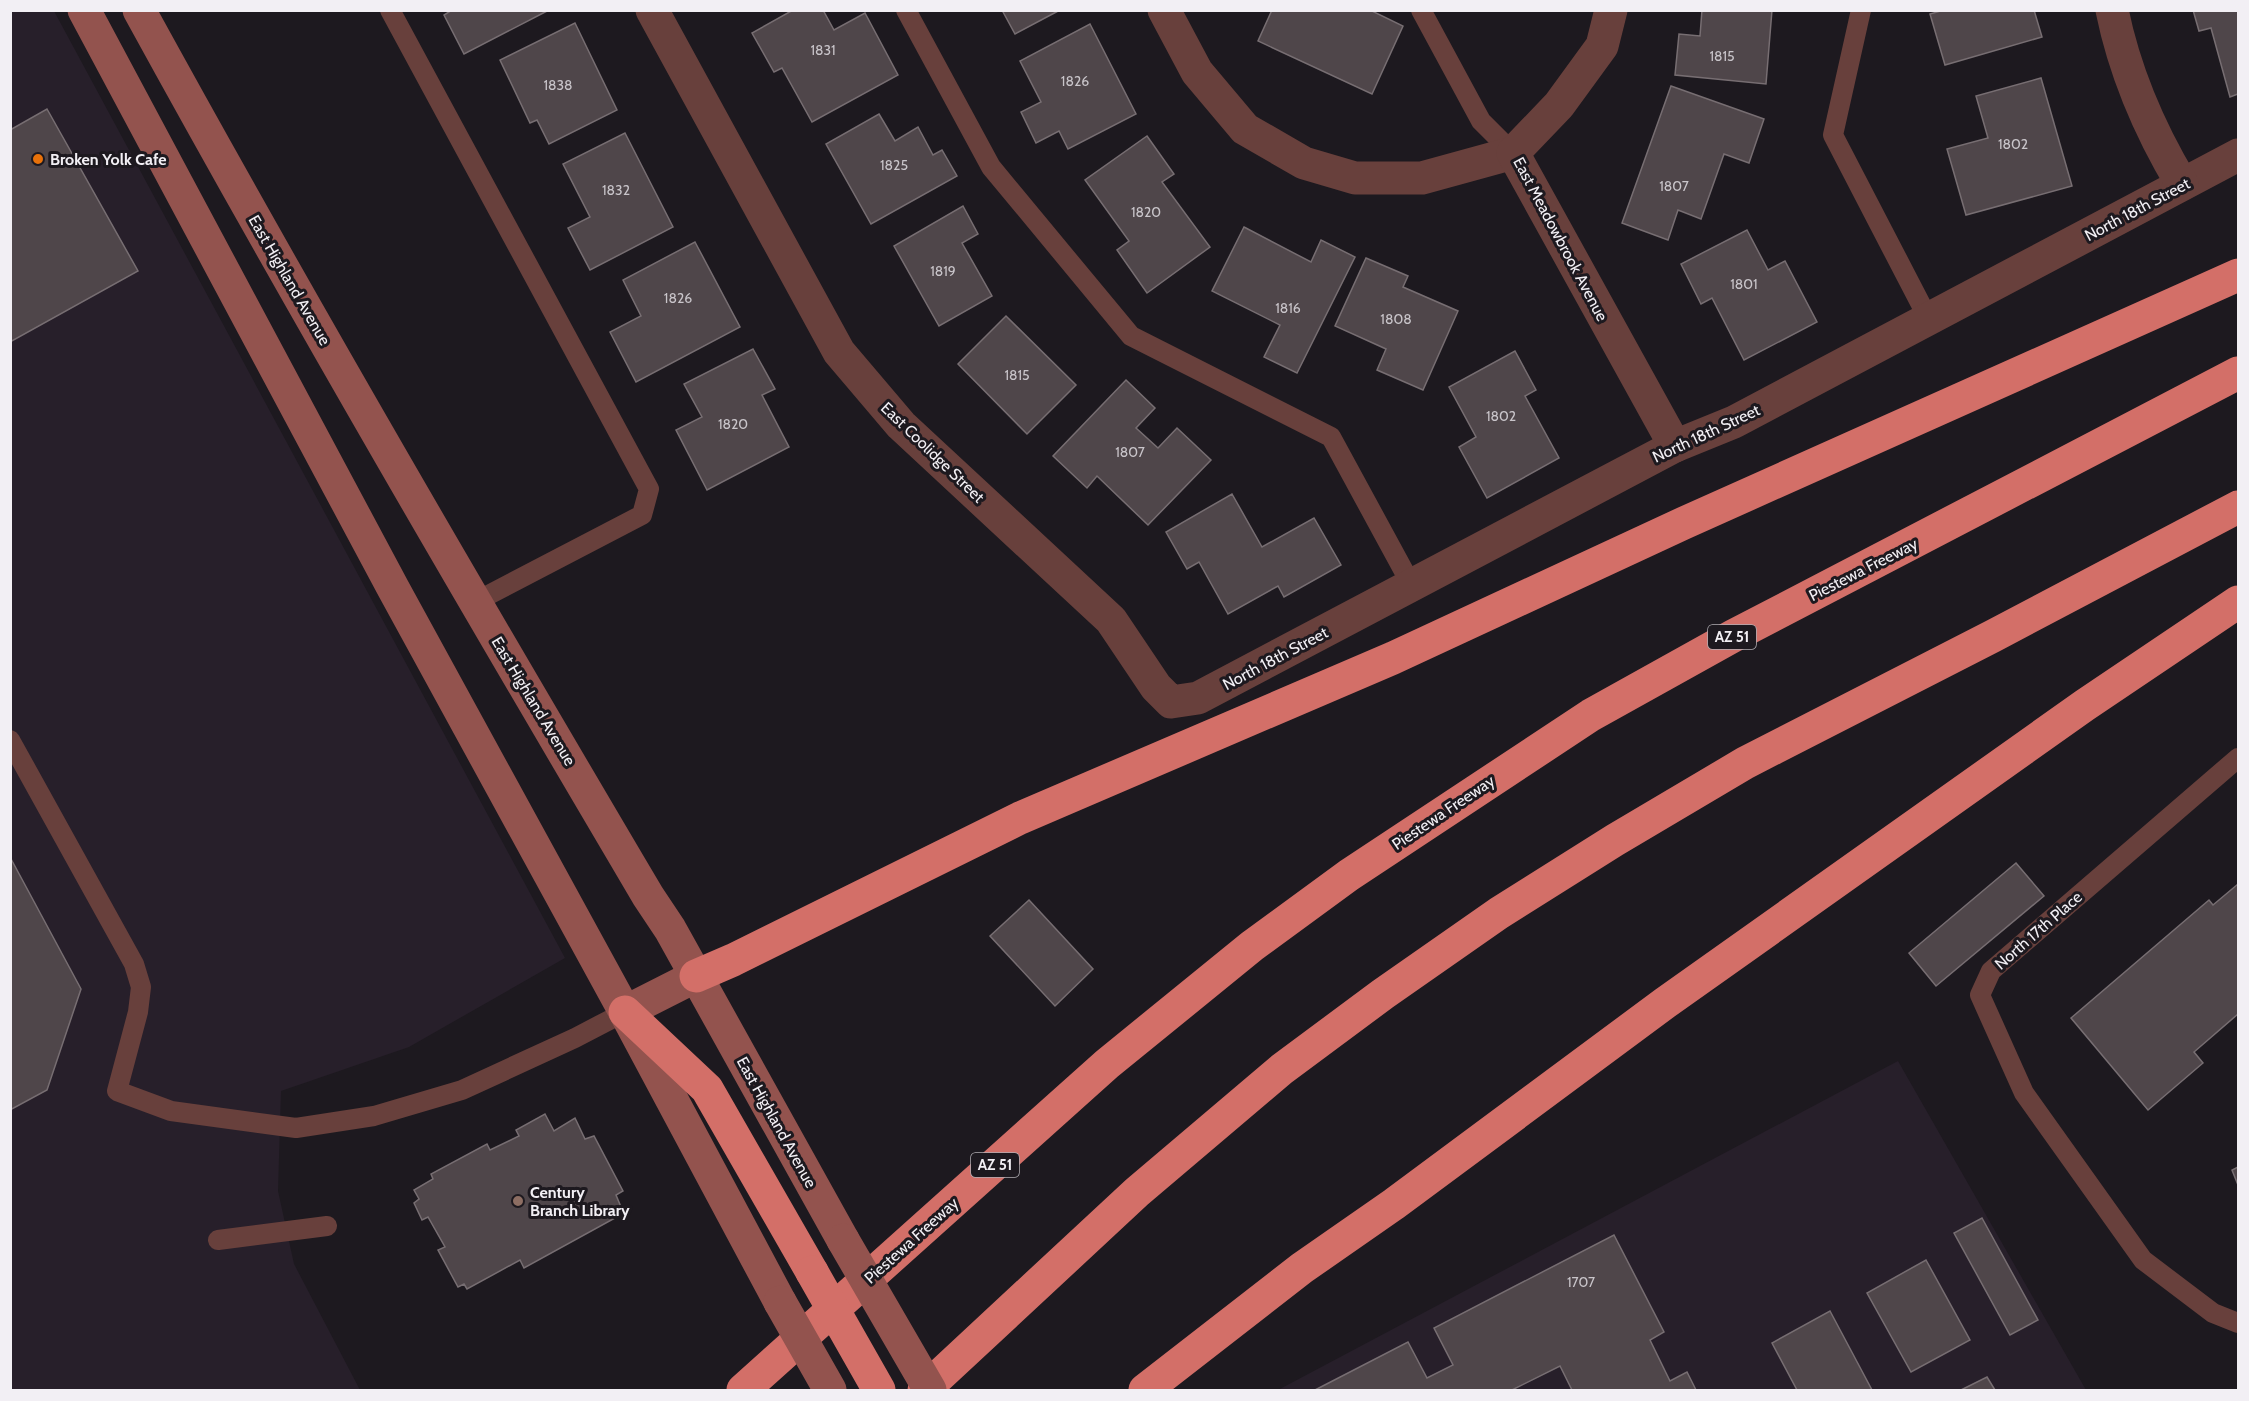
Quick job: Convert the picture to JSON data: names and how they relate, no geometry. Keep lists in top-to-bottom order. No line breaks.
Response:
{"streets":{"highway":["Piestewa Freeway","AZ 51"],"main road":["East Highland Avenue"],"street":["North 18th Street","East Meadowbrook Avenue","East Coolidge Street"],"lane":["North 17th Place"]},"crossings":[["North 18th Street","East Meadowbrook Avenue"],["North 18th Street","East Coolidge Street"]],"places":["Broken Yolk Cafe","Century Branch Library"],"house_numbers":["1831","1815","1826","1838","1802","1825","1807","1832","1820","1819","1801","1826","1816","1808","1815","1802","1820","1807","1707"]}
